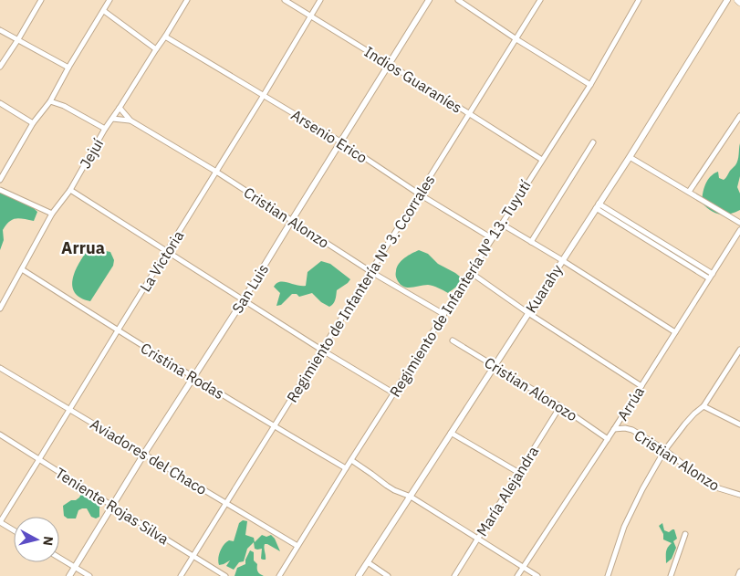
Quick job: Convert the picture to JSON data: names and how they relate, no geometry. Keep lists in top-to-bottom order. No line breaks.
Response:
{"streets":{"street":["Indios Guaraníes","Arsenio Erico","Jejuí","Cristian Alonzo","La Victoria","San Luis","Regimiento de Infantería N° 3. Ccorrales","Regimiento de Infantería N° 13. Tuyutí","Kuarahy","Cristina Rodas","Cristian Alonozo","Arrúa","Aviadores del Chaco","María Alejandra","Teniente Rojas Silva"]},"crossings":[["Indios Guaraníes","La Victoria"],["Indios Guaraníes","San Luis"],["Indios Guaraníes","Regimiento de Infantería N° 3. Ccorrales"],["Indios Guaraníes","Regimiento de Infantería N° 13. Tuyutí"],["Arsenio Erico","Jejuí"],["Arsenio Erico","La Victoria"],["Arsenio Erico","San Luis"],["Arsenio Erico","Regimiento de Infantería N° 3. Ccorrales"],["Arsenio Erico","Regimiento de Infantería N° 13. Tuyutí"],["Jejuí","Cristian Alonzo"],["Jejuí","Cristina Rodas"],["Cristian Alonzo","La Victoria"],["Cristian Alonzo","San Luis"],["Cristian Alonzo","Regimiento de Infantería N° 3. Ccorrales"],["Cristian Alonzo","Regimiento de Infantería N° 13. Tuyutí"],["Cristian Alonzo","Arrúa"],["La Victoria","Cristina Rodas"],["La Victoria","Aviadores del Chaco"],["La Victoria","Teniente Rojas Silva"],["San Luis","Cristina Rodas"],["San Luis","Aviadores del Chaco"],["San Luis","Teniente Rojas Silva"],["Regimiento de Infantería N° 3. Ccorrales","Cristina Rodas"],["Regimiento de Infantería N° 3. Ccorrales","Aviadores del Chaco"],["Regimiento de Infantería N° 3. Ccorrales","Teniente Rojas Silva"],["Regimiento de Infantería N° 13. Tuyutí","Cristina Rodas"],["Regimiento de Infantería N° 13. Tuyutí","Aviadores del Chaco"],["Kuarahy","Cristian Alonozo"],["Cristian Alonozo","Arrúa"],["Cristian Alonozo","María Alejandra"]],"districts":["Arrua"],"north":"right"}
